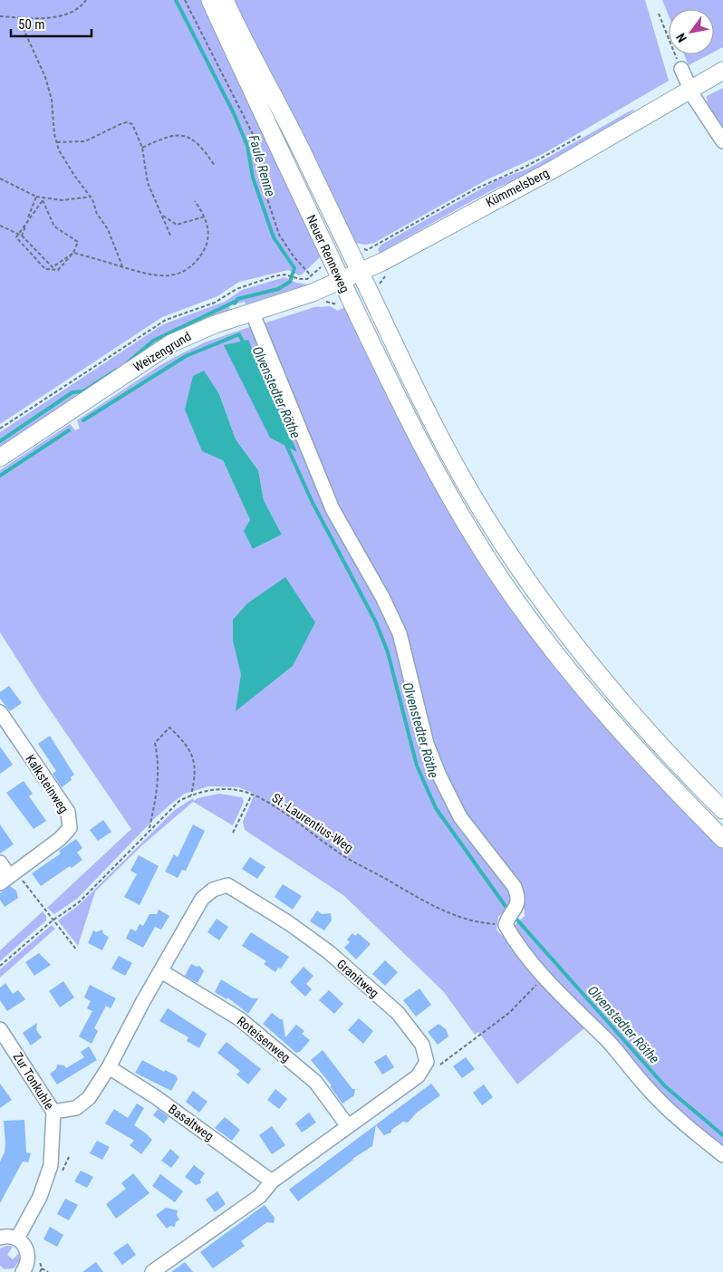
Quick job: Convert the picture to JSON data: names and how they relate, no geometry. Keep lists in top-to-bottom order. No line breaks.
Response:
{"streets":{"main road":["Kümmelsberg","Neuer Renneweg","Weizengrund"],"street":["Kalksteinweg","Granitweg","Roteisenweg","Zur Tonkuhle","Basaltweg"],"path":["St.-Laurentius-Weg"]},"crossings":[["Kümmelsberg","Neuer Renneweg"],["Kümmelsberg","Weizengrund"],["Neuer Renneweg","Weizengrund"],["Granitweg","Roteisenweg"],["Granitweg","Zur Tonkuhle"],["Granitweg","Basaltweg"]],"water":["Faule Renne","Olvenstedter Röthe"],"scale_bar":"50 m","north":"bottom left"}
